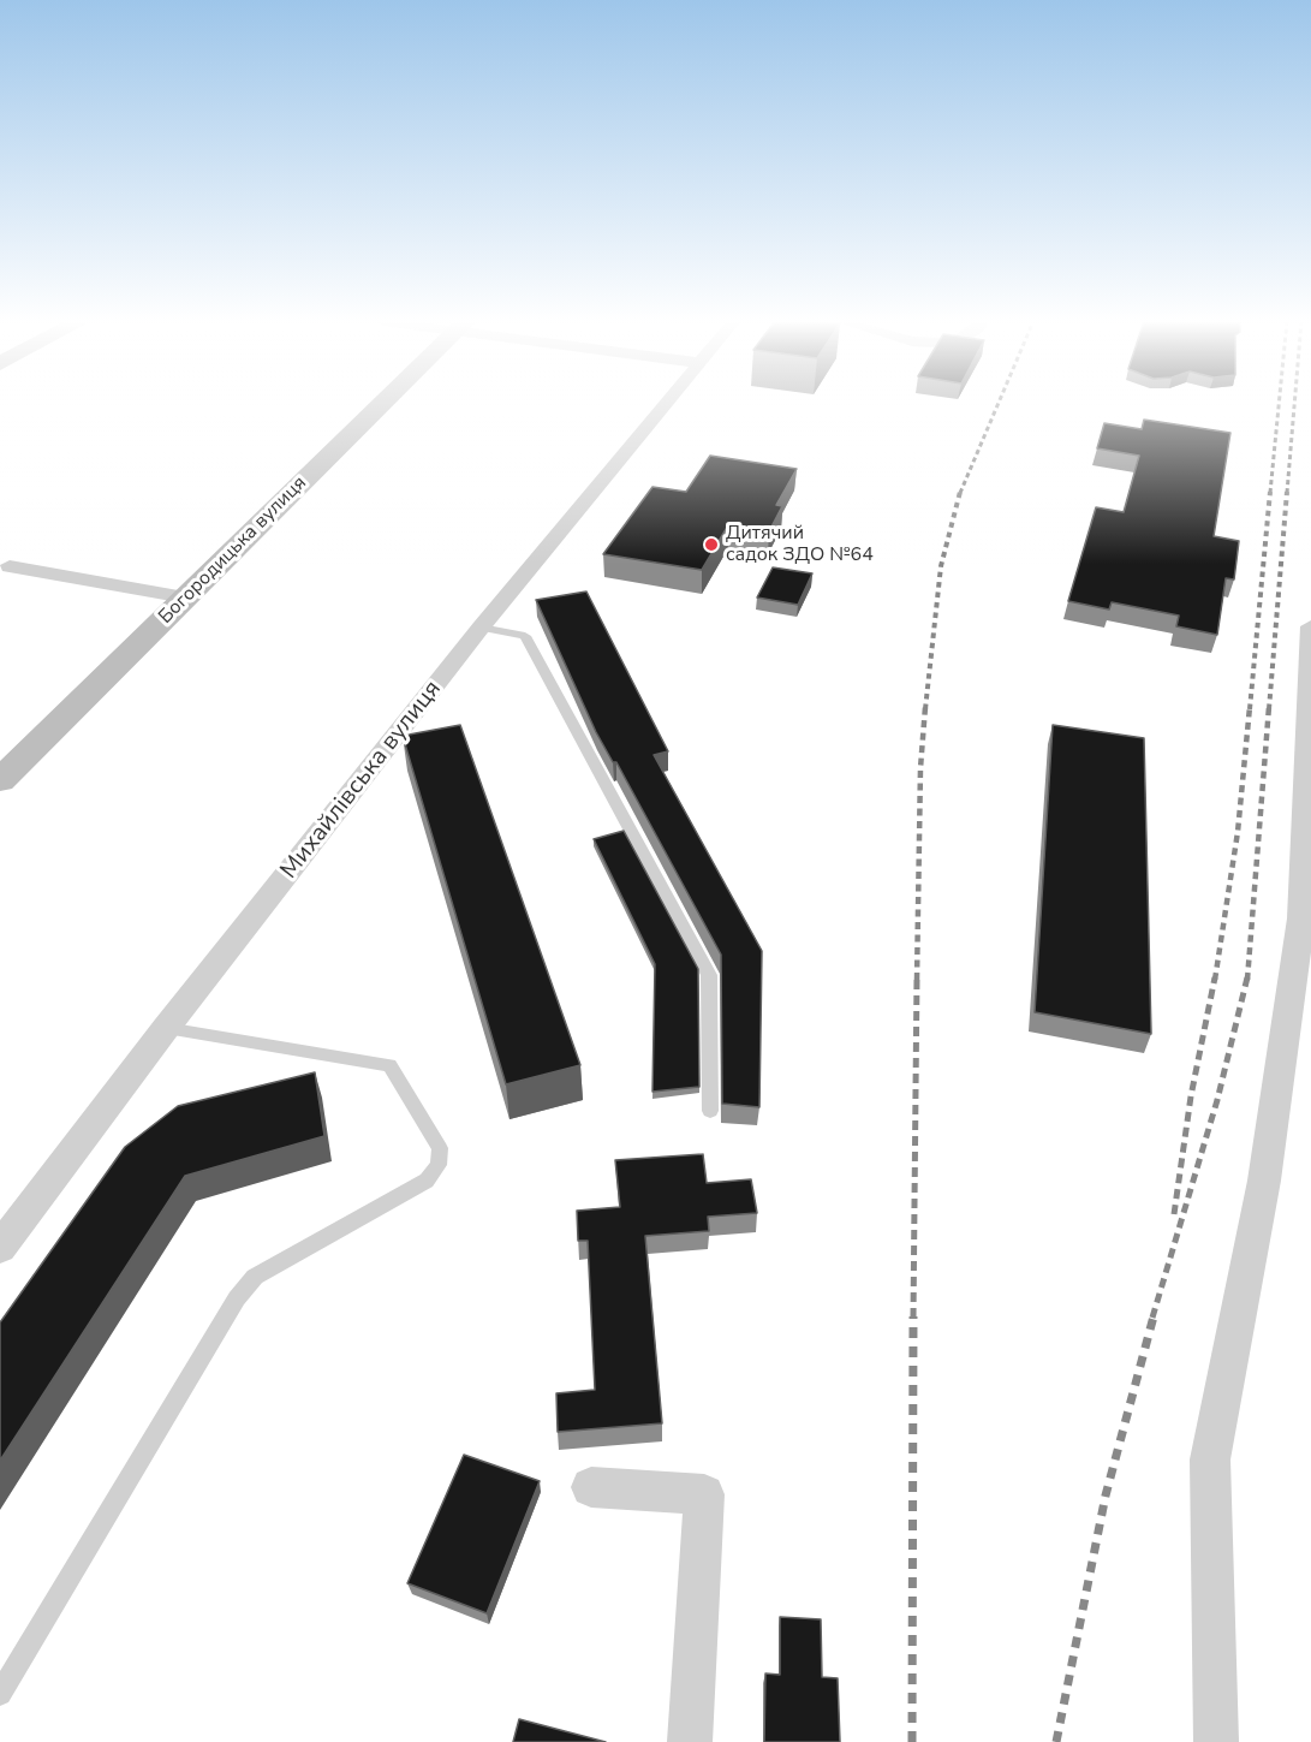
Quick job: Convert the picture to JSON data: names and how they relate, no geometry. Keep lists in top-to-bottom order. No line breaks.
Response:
{"streets":{"street":["Богородицька вулиця","Михайлівська вулиця"]},"places":["Дитячий садок ЗДО №64"]}
